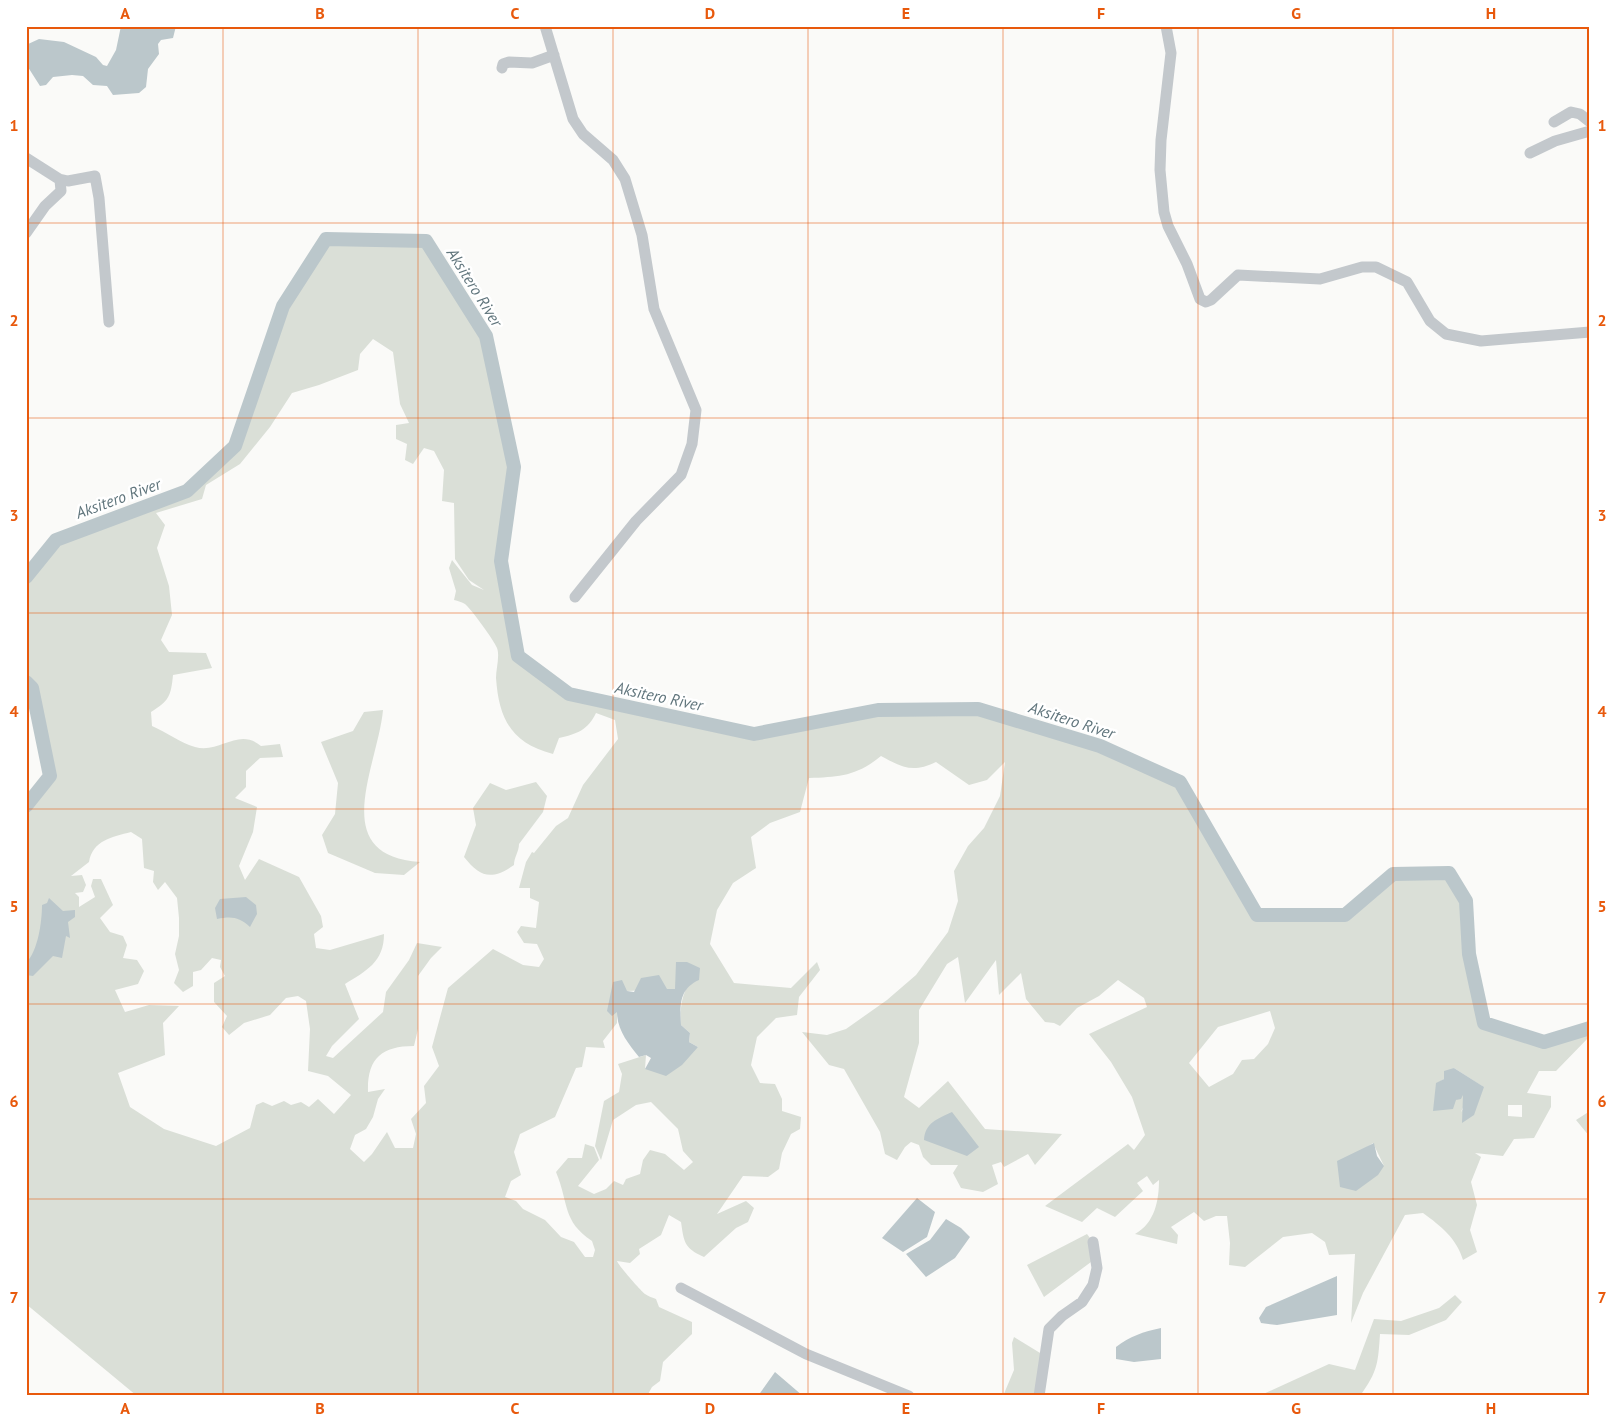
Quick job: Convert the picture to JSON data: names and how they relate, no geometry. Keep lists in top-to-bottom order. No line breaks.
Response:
{"water":["Aksitero River"],"grid":{"columns":["A","B","C","D","E","F","G","H"],"rows":["1","2","3","4","5","6","7"]}}
